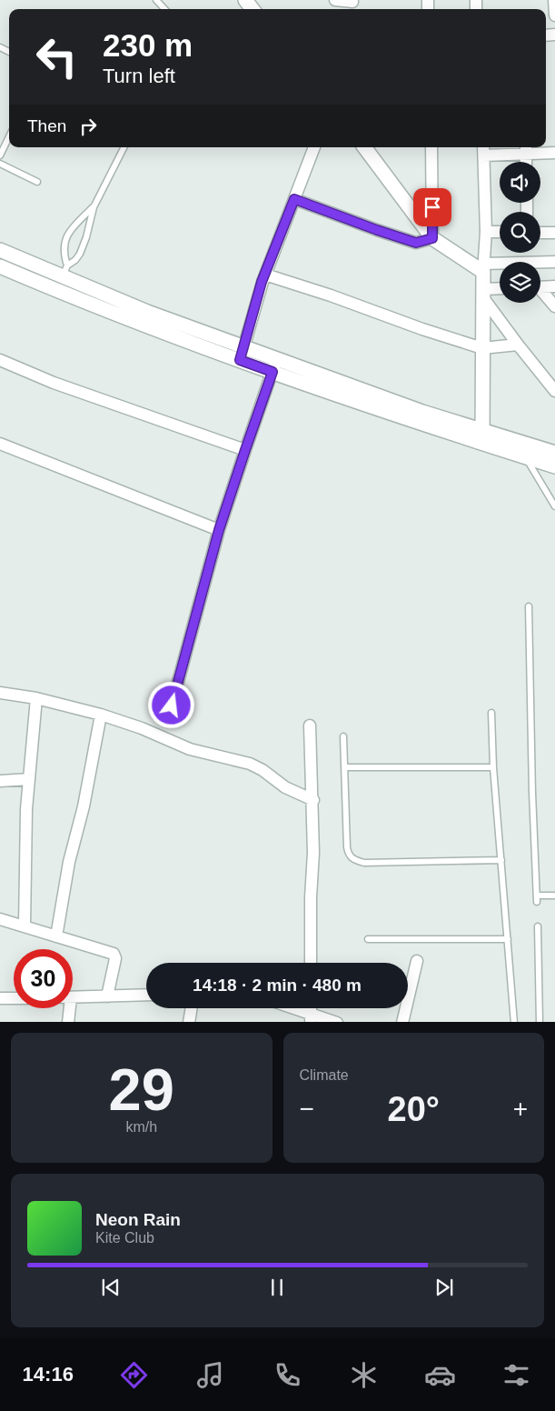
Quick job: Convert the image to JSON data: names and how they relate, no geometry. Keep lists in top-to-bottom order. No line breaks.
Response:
{"page":{"turn":["230 m","Turn left"],"then":"Then","limit":"30","trip":"14:18 · 2 min · 480 m","tile":[["29","km/h"],"Climate"],"heat":["−","20°","+"],"song":["Neon Rain","Kite Club"],"tabs":"14:16"}}
